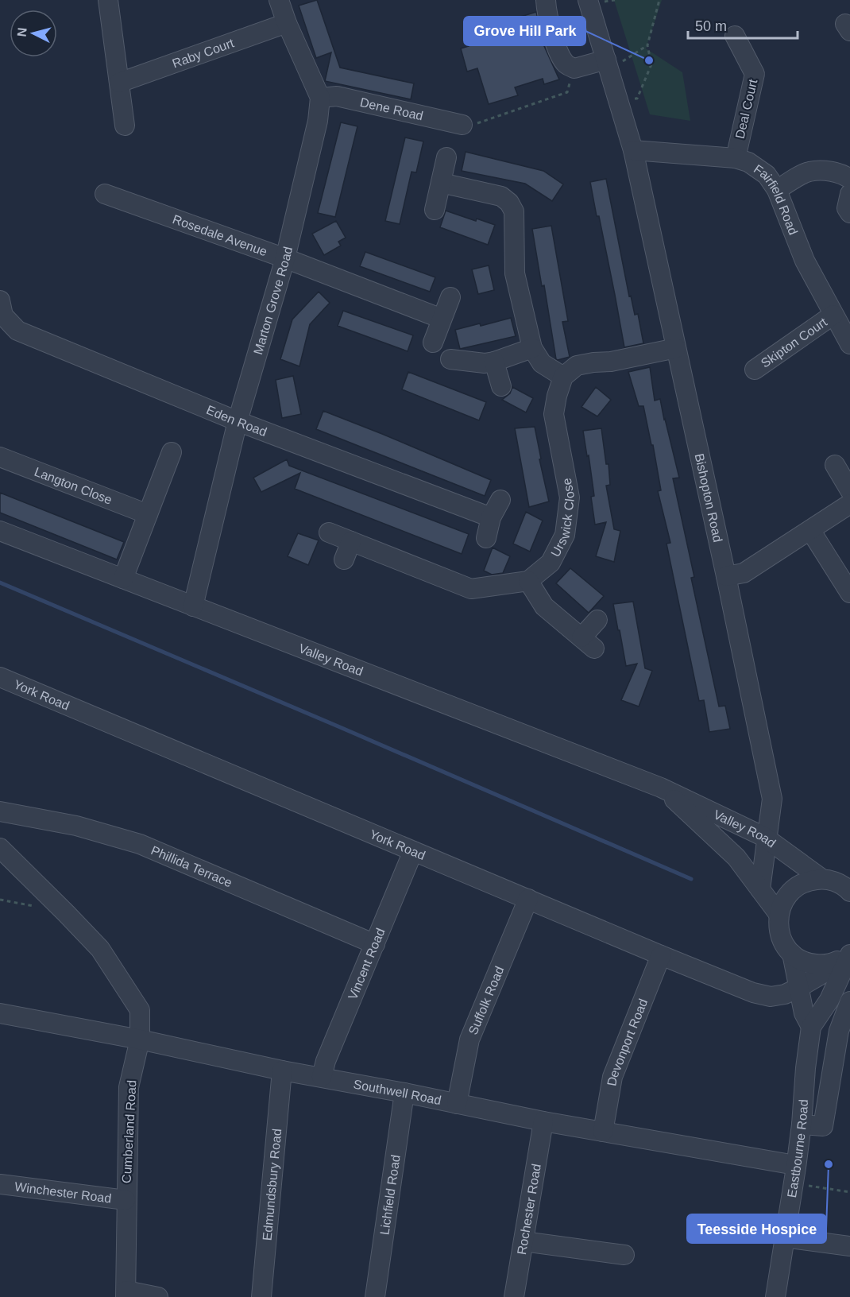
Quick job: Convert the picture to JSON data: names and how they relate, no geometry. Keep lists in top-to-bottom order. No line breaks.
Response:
{"streets":{"street":["Raby Court","Dene Road","Deal Court","Fairfield Road","Rosedale Avenue","Marton Grove Road","Skipton Court","Eden Road","Langton Close","Bishopton Road","Urswick Close","Valley Road","York Road","Phillida Terrace","Vincent Road","Suffolk Road","Devonport Road","Southwell Road","Cumberland Road","Eastbourne Road","Edmundsbury Road","Winchester Road","Lichfield Road","Rochester Road"]},"crossings":[["Dene Road","Marton Grove Road"],["Deal Court","Fairfield Road"],["Fairfield Road","Skipton Court"],["Fairfield Road","Bishopton Road"],["Rosedale Avenue","Marton Grove Road"],["Marton Grove Road","Eden Road"],["Marton Grove Road","Valley Road"],["Bishopton Road","Valley Road"],["York Road","Vincent Road"],["York Road","Suffolk Road"],["York Road","Devonport Road"],["Phillida Terrace","Vincent Road"],["Vincent Road","Southwell Road"],["Suffolk Road","Southwell Road"],["Devonport Road","Southwell Road"],["Southwell Road","Cumberland Road"],["Southwell Road","Eastbourne Road"],["Southwell Road","Edmundsbury Road"],["Southwell Road","Lichfield Road"],["Southwell Road","Rochester Road"],["Cumberland Road","Winchester Road"]],"places":["Grove Hill Park","Teesside Hospice"],"scale_bar":"50 m","north":"left"}
